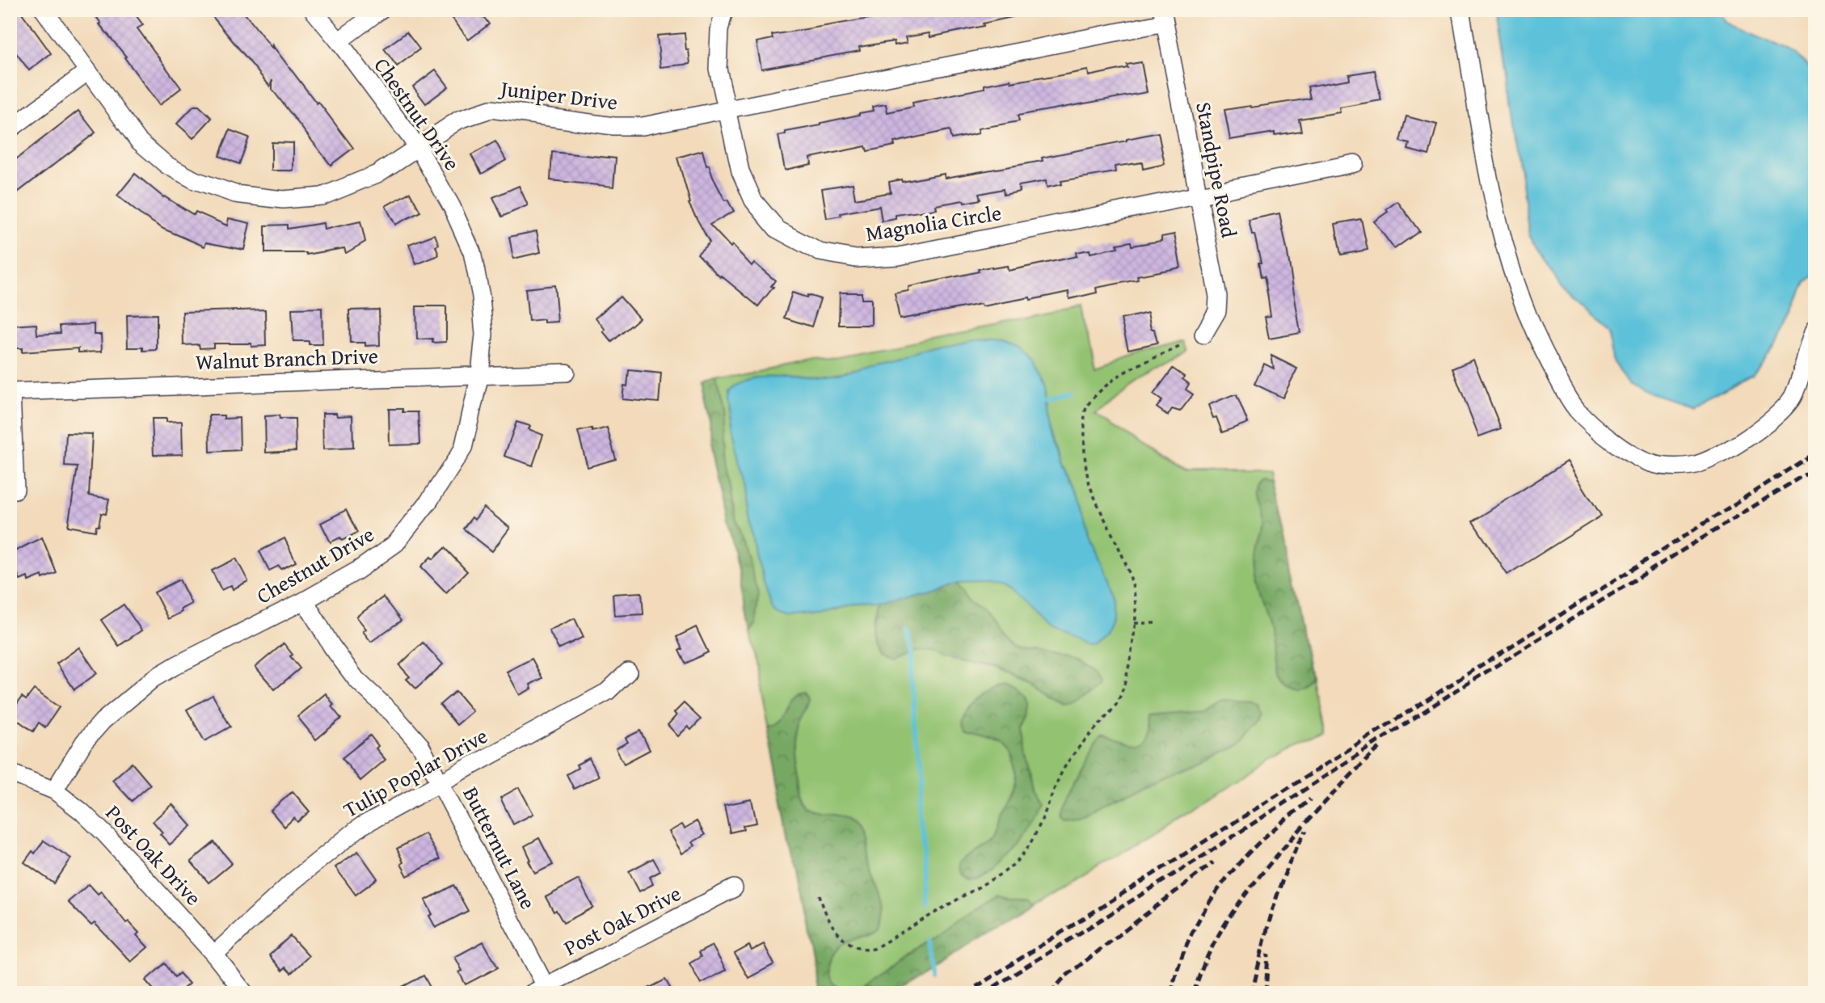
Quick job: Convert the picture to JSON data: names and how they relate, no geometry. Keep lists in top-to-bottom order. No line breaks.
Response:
{"streets":{"street":["Juniper Drive","Chestnut Drive","Standpipe Road","Magnolia Circle","Walnut Branch Drive","Tulip Poplar Drive","Butternut Lane","Post Oak Drive"]},"crossings":[["Juniper Drive","Chestnut Drive"],["Juniper Drive","Standpipe Road"],["Juniper Drive","Magnolia Circle"],["Chestnut Drive","Walnut Branch Drive"],["Chestnut Drive","Butternut Lane"],["Chestnut Drive","Post Oak Drive"],["Standpipe Road","Magnolia Circle"],["Tulip Poplar Drive","Butternut Lane"],["Tulip Poplar Drive","Post Oak Drive"],["Butternut Lane","Post Oak Drive"]]}
